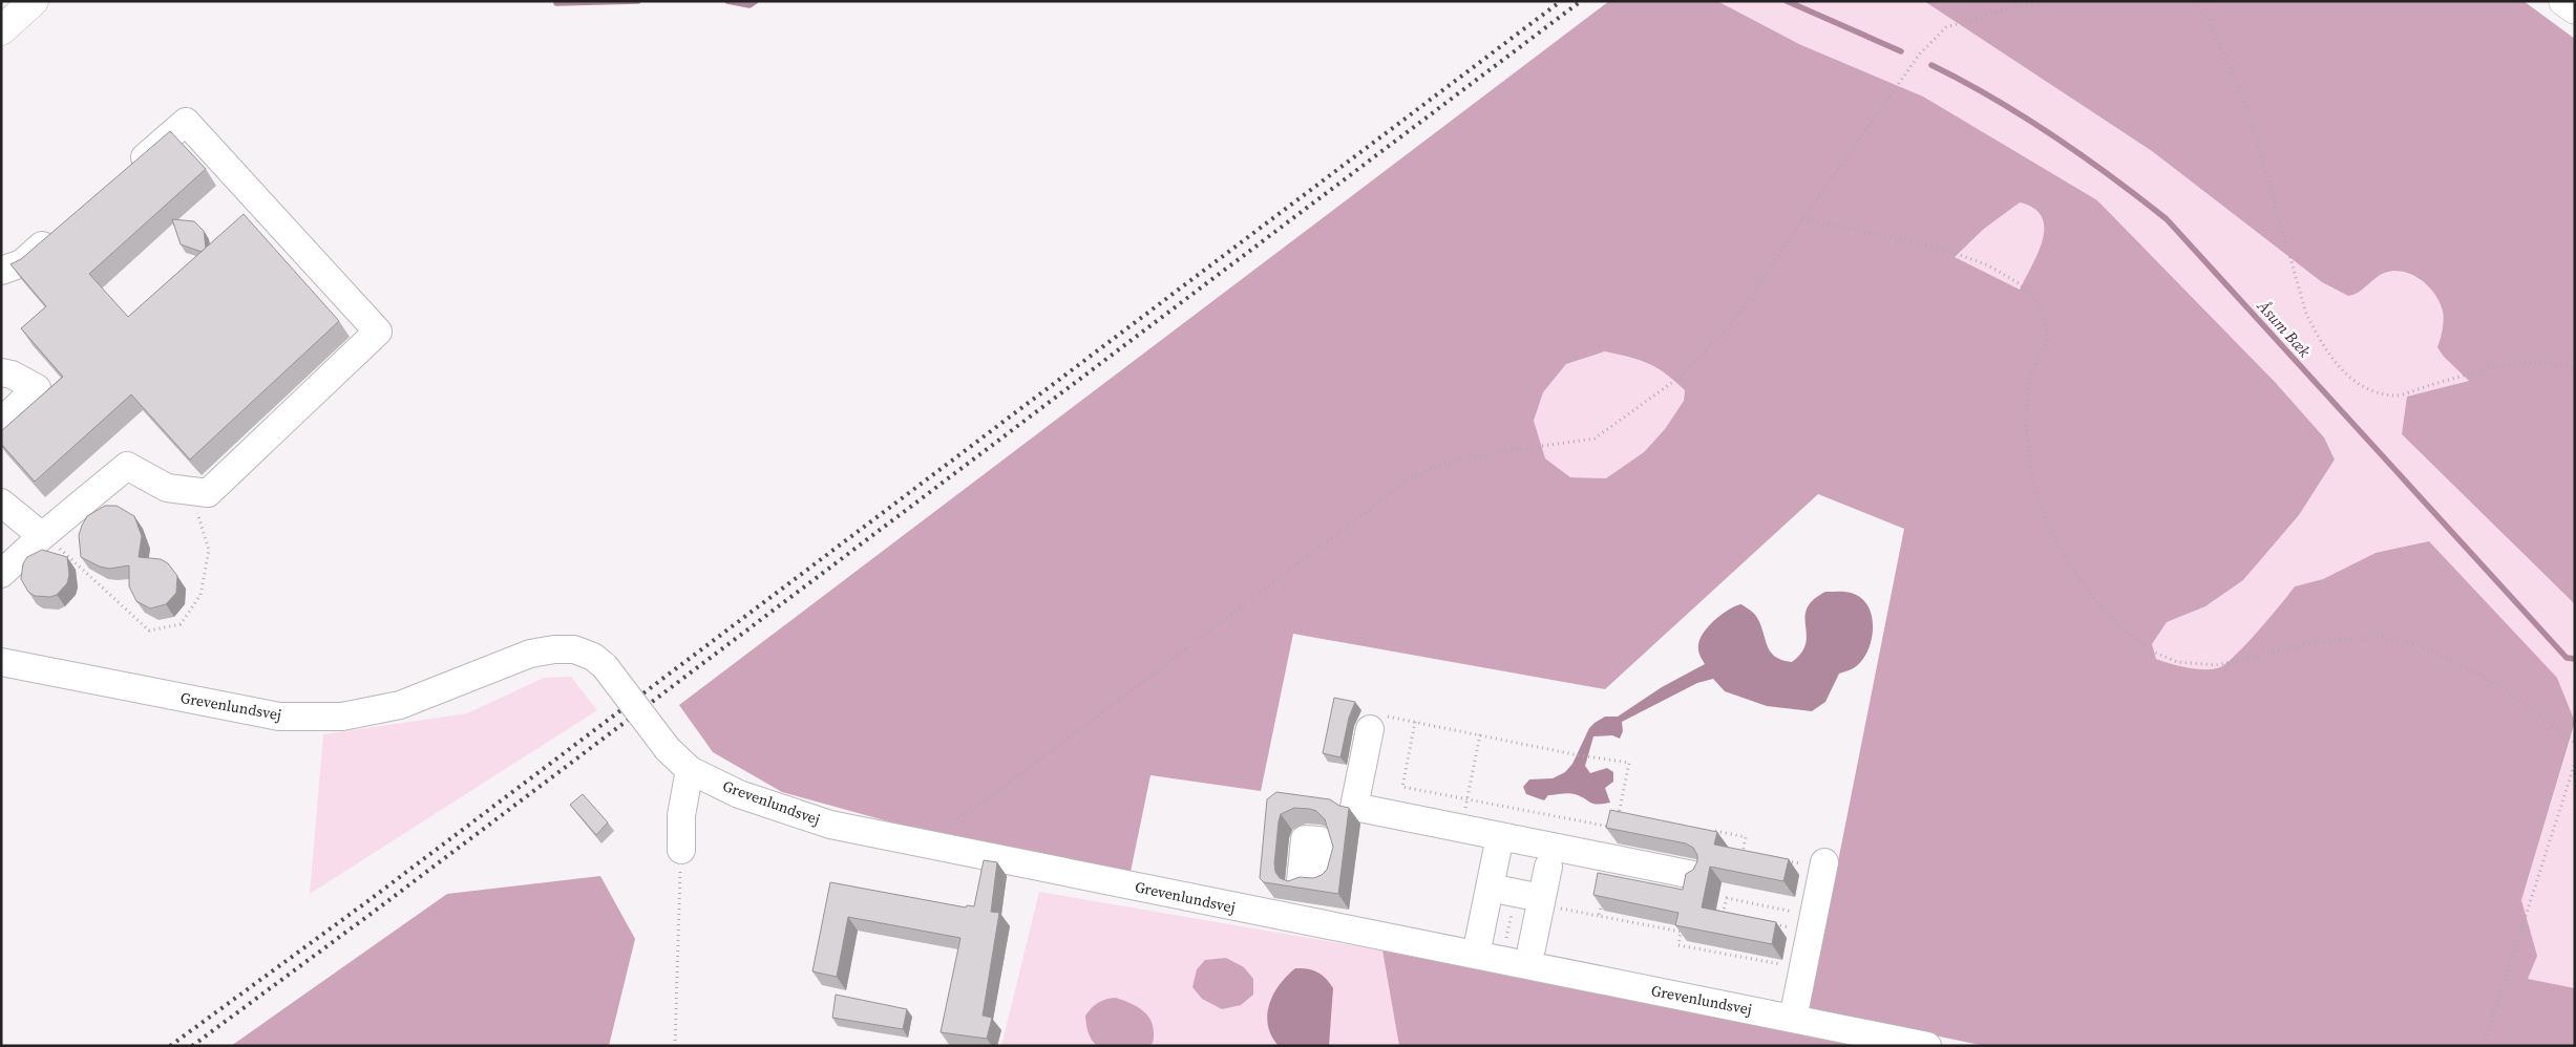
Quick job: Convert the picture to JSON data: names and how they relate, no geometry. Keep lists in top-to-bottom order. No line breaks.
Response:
{"streets":{"street":["Grevenlundsvej"]},"water":["Åsum Bæk"]}
